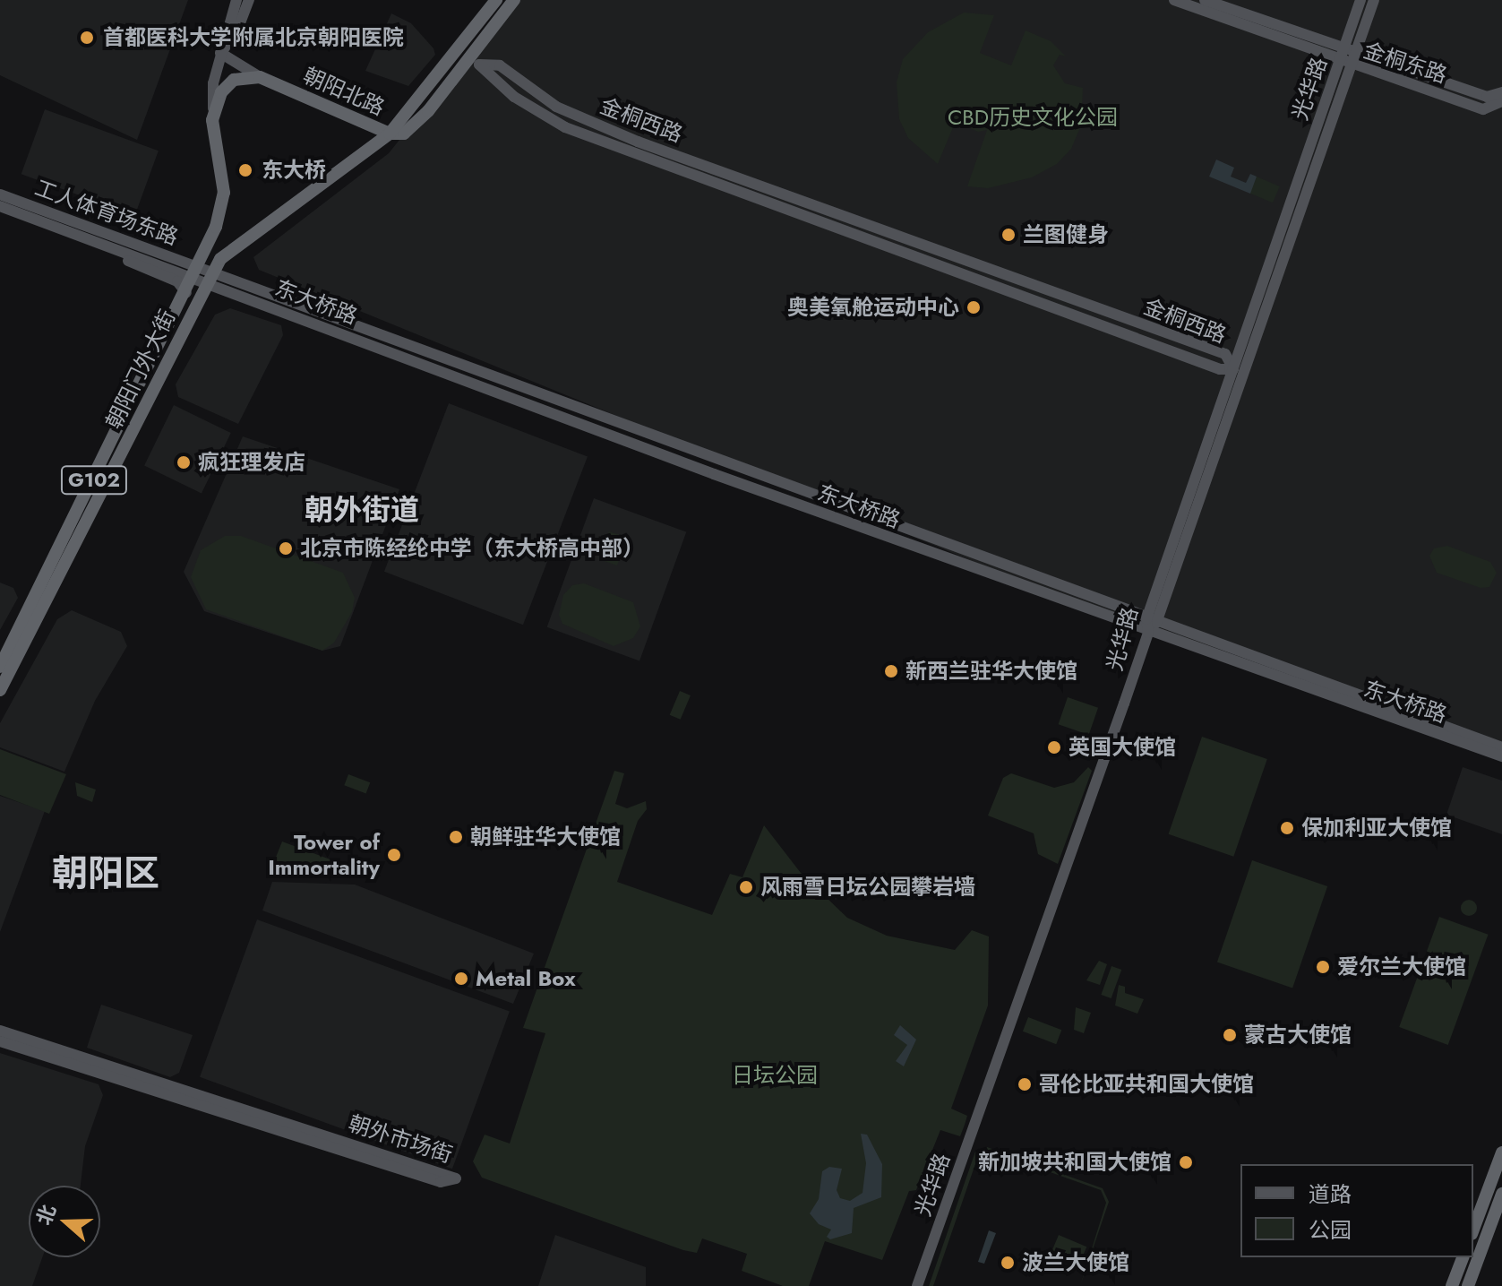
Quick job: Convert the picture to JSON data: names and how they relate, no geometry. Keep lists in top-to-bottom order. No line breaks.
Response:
{"streets":{"highway":["朝阳北路","朝阳门外大街","G102"],"main road":["金桐东路","光华路","金桐西路","工人体育场东路","东大桥路","朝外市场街"]},"crossings":[["金桐东路","光华路"],["光华路","金桐西路"],["光华路","东大桥路"],["朝阳北路","朝阳门外大街"],["朝阳北路","G102"],["工人体育场东路","东大桥路"],["工人体育场东路","朝阳门外大街"],["工人体育场东路","G102"],["东大桥路","朝阳门外大街"],["东大桥路","G102"],["朝阳门外大街","G102"]],"districts":["朝外街道","朝阳区"],"parks":["CBD历史文化公园","日坛公园"],"places":["首都医科大学附属北京朝阳医院","东大桥","兰图健身","奥美氧舱运动中心","疯狂理发店","北京市陈经纶中学（东大桥高中部）","新西兰驻华大使馆","英国大使馆","保加利亚大使馆","朝鲜驻华大使馆","Tower of Immortality","风雨雪日坛公园攀岩墙","爱尔兰大使馆","Metal Box","蒙古大使馆","哥伦比亚共和国大使馆","新加坡共和国大使馆","波兰大使馆"],"legend":["道路","公园"],"north":"left"}
